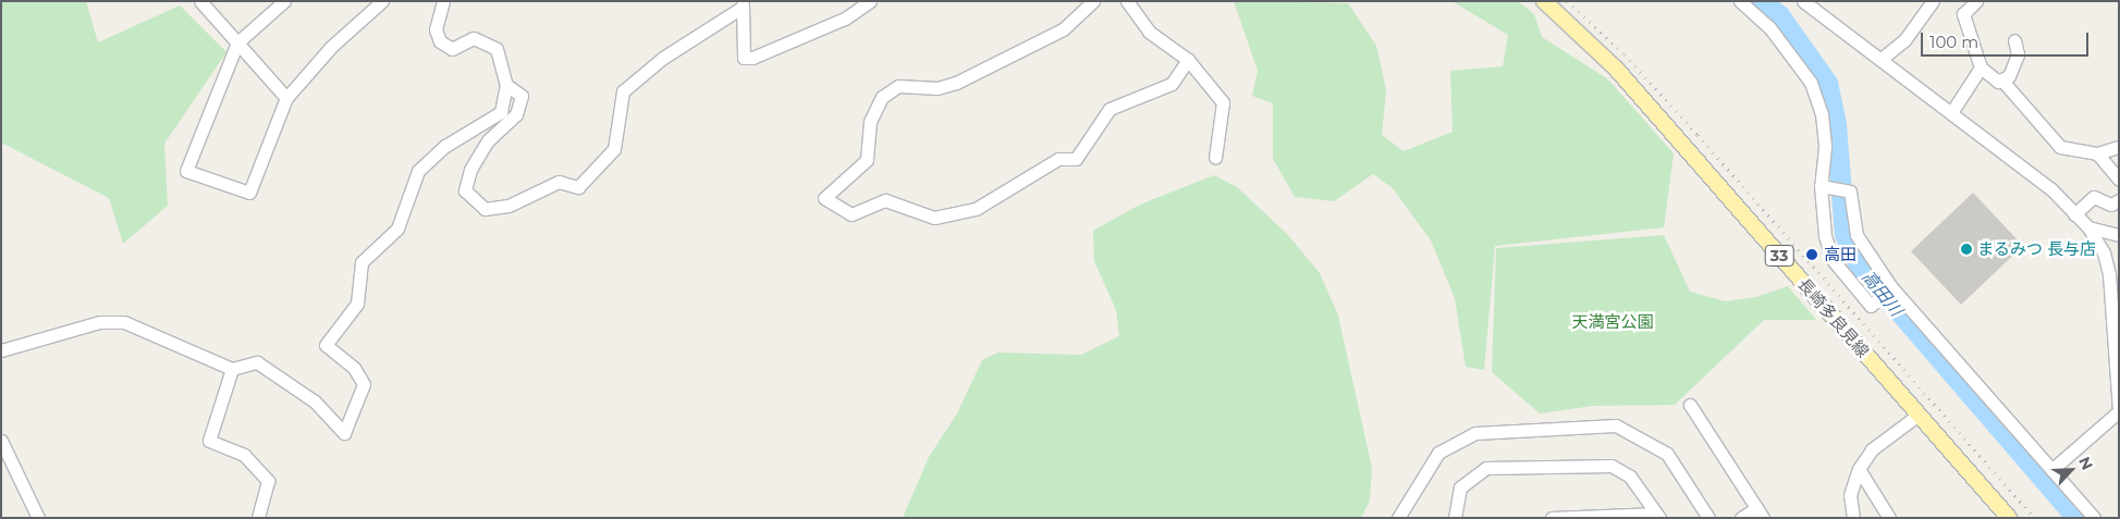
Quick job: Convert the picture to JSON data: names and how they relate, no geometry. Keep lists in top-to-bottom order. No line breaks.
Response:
{"streets":{"main road":["33","長崎多良見線"]},"water":["高田川"],"parks":["天満宮公園"],"places":["まるみつ 長与店","高田"],"scale_bar":"100 m","north":"top right"}
